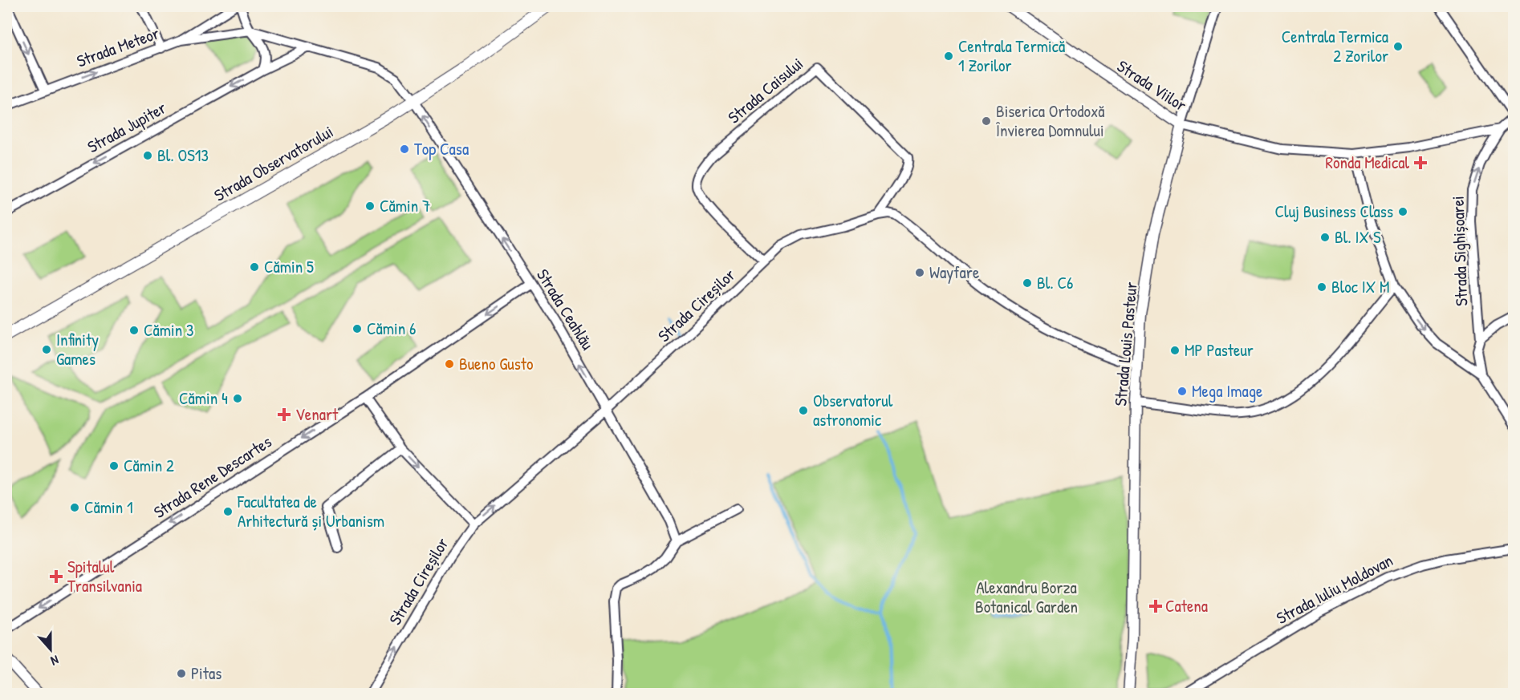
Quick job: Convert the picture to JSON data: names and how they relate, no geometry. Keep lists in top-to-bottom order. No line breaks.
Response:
{"streets":{"main road":["Strada Observatorului"],"street":["Strada Meteor","Strada Viilor","Strada Caisului","Strada Jupiter","Strada Sighișoarei","Strada Cireșilor","Strada Ceahlău","Strada Louis Pasteur","Strada Rene Descartes","Strada Iuliu Moldovan"]},"crossings":[["Strada Viilor","Strada Sighișoarei"],["Strada Viilor","Strada Louis Pasteur"],["Strada Caisului","Strada Cireșilor"],["Strada Observatorului","Strada Ceahlău"],["Strada Cireșilor","Strada Ceahlău"],["Strada Cireșilor","Strada Louis Pasteur"],["Strada Ceahlău","Strada Rene Descartes"]],"one_way":["Strada Meteor","Strada Jupiter","Strada Sighișoarei","Strada Cireșilor","Strada Ceahlău","Strada Rene Descartes"],"parks":["Alexandru Borza Botanical Garden"],"places":{"other":["Centrala Termica 2 Zorilor","Centrala Termică 1 Zorilor","Biserica Ortodoxă Învierea Domnului","Top Casa","Bl. OS13","Cămin 7","Cluj Business Class","Bl. IX S","Cămin 5","Wayfare","Bl. C6","Bloc IX M","Cămin 6","Cămin 3","Infinity Games","MP Pasteur","Bueno Gusto","Mega Image","Cămin 4","Observatorul astronomic","Cămin 2","Cămin 1","Facultatea de Arhitectură și Urbanism","Pitas"],"health":["Ronda Medical","Venart","Spitalul Transilvania","Catena"]},"north":"bottom"}
